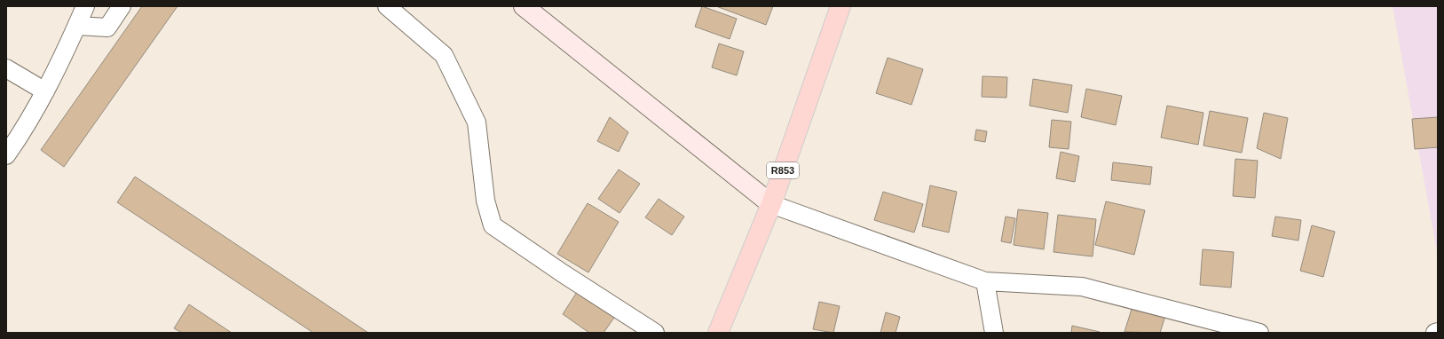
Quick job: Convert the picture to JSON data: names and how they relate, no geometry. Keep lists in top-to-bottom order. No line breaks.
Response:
{"streets":{"main road":["R853"]}}
